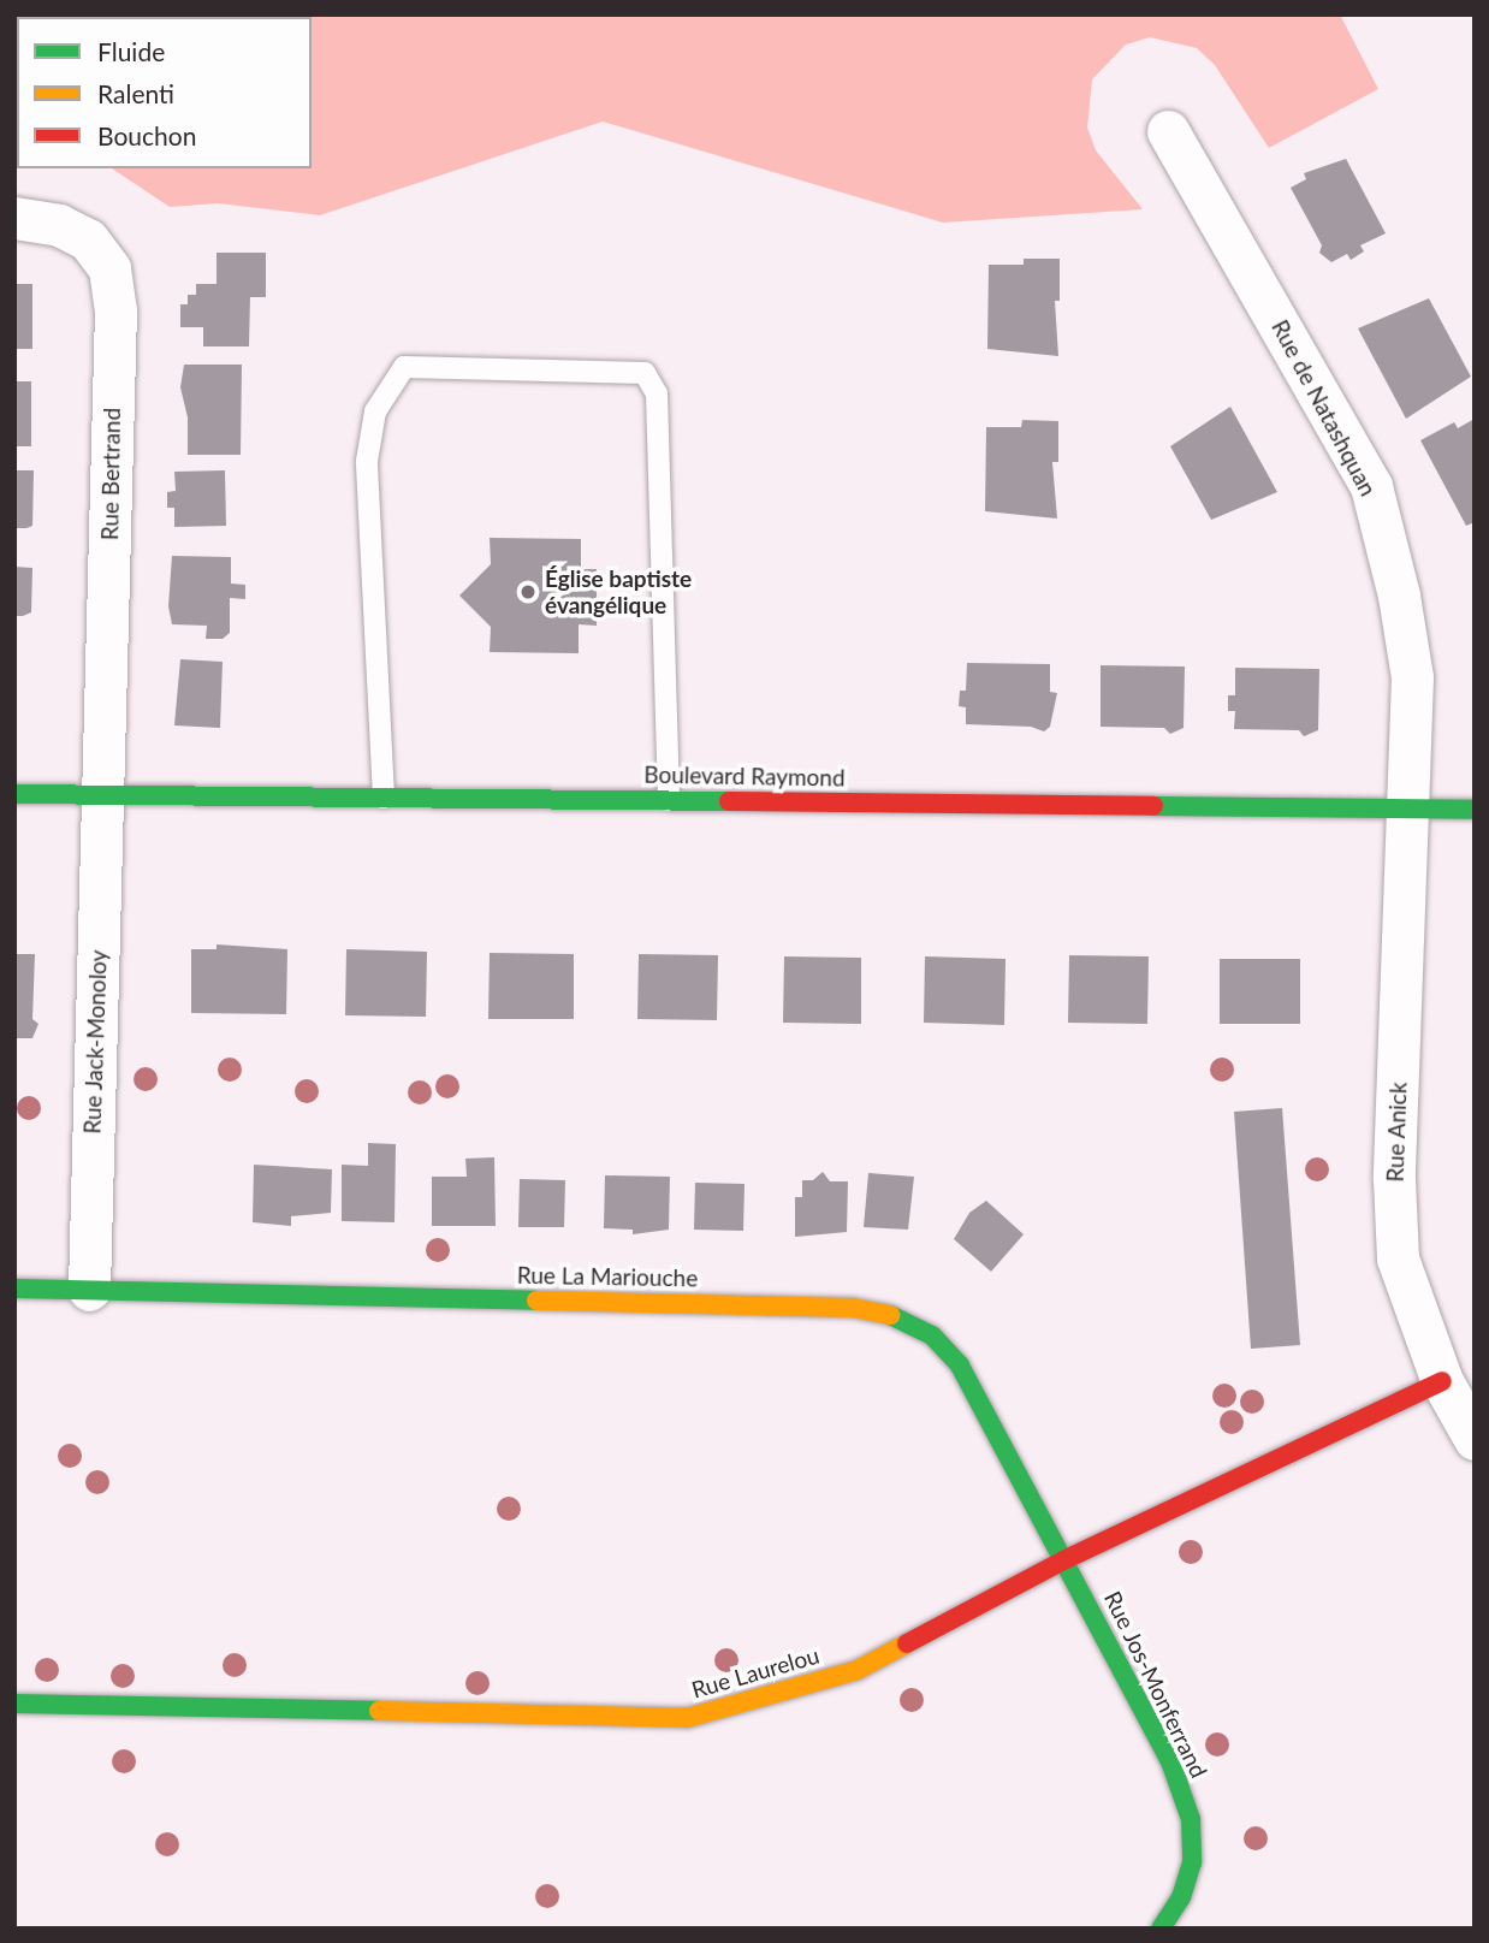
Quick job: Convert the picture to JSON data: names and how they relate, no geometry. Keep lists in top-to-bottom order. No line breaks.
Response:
{"streets":{"street":["Rue de Natashquan","Rue Bertrand","Boulevard Raymond","Rue Jack-Monoloy","Rue Anick","Rue La Mariouche","Rue Laurelou","Rue Jos-Monferrand"]},"crossings":[["Rue de Natashquan","Boulevard Raymond"],["Rue de Natashquan","Rue Anick"],["Rue Bertrand","Boulevard Raymond"],["Rue Bertrand","Rue Jack-Monoloy"],["Boulevard Raymond","Rue Jack-Monoloy"],["Boulevard Raymond","Rue Anick"],["Rue Jack-Monoloy","Rue La Mariouche"],["Rue Anick","Rue Laurelou"],["Rue La Mariouche","Rue Laurelou"],["Rue La Mariouche","Rue Jos-Monferrand"],["Rue Laurelou","Rue Jos-Monferrand"]],"places":["Église baptiste évangélique"],"legend":["Fluide","Ralenti","Bouchon"]}
